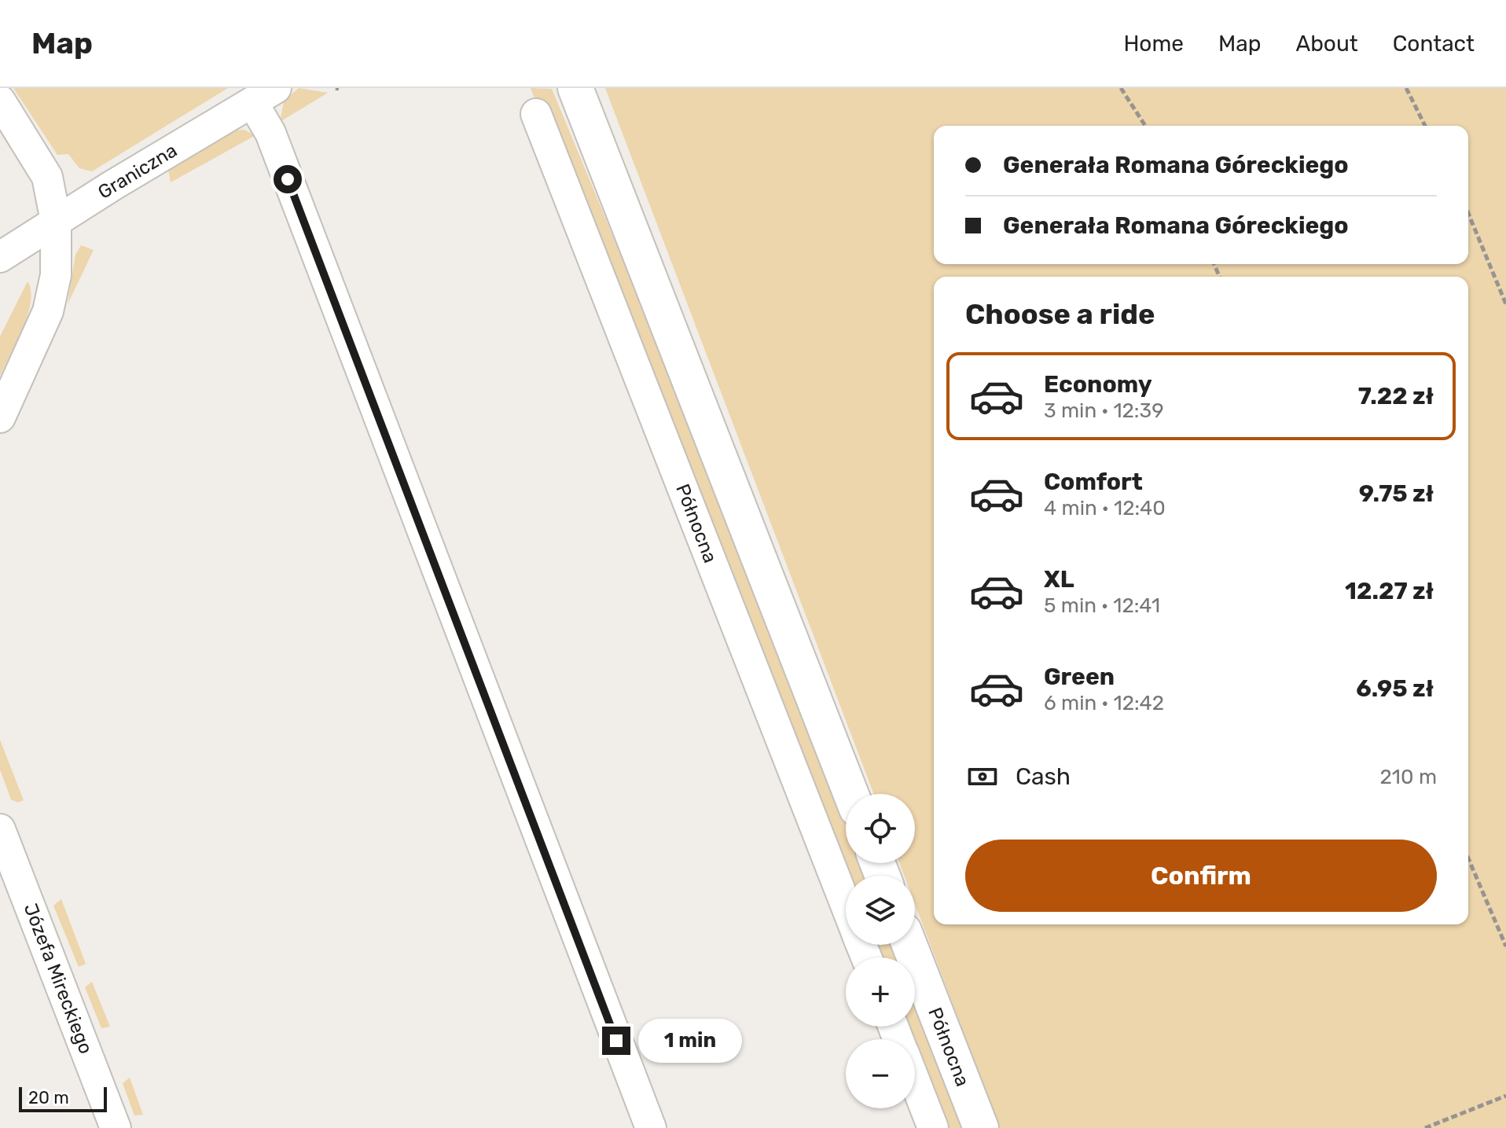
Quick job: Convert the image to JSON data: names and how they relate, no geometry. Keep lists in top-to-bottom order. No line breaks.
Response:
{"streets":{"main road":["Północna"],"street":["Graniczna","Józefa Mireckiego"]},"scale_bar":"20 m","page":{"header":"Map","nav":["Home","Map","About","Contact"],"banner":["Generała Romana Góreckiego","Generała Romana Góreckiego"],"heading":"Choose a ride","list":[{"name":"Economy","note":"3 min · 12:39","value":"7.22 zł"},{"name":"Comfort","note":"4 min · 12:40","value":"9.75 zł"},{"name":"XL","note":"5 min · 12:41","value":"12.27 zł"},{"name":"Green","note":"6 min · 12:42","value":"6.95 zł"}],"pay":["Cash","210 m"],"map_buttons":["+","−"],"buttons":"Confirm","bubble":"1 min","scale":"20 m"}}
